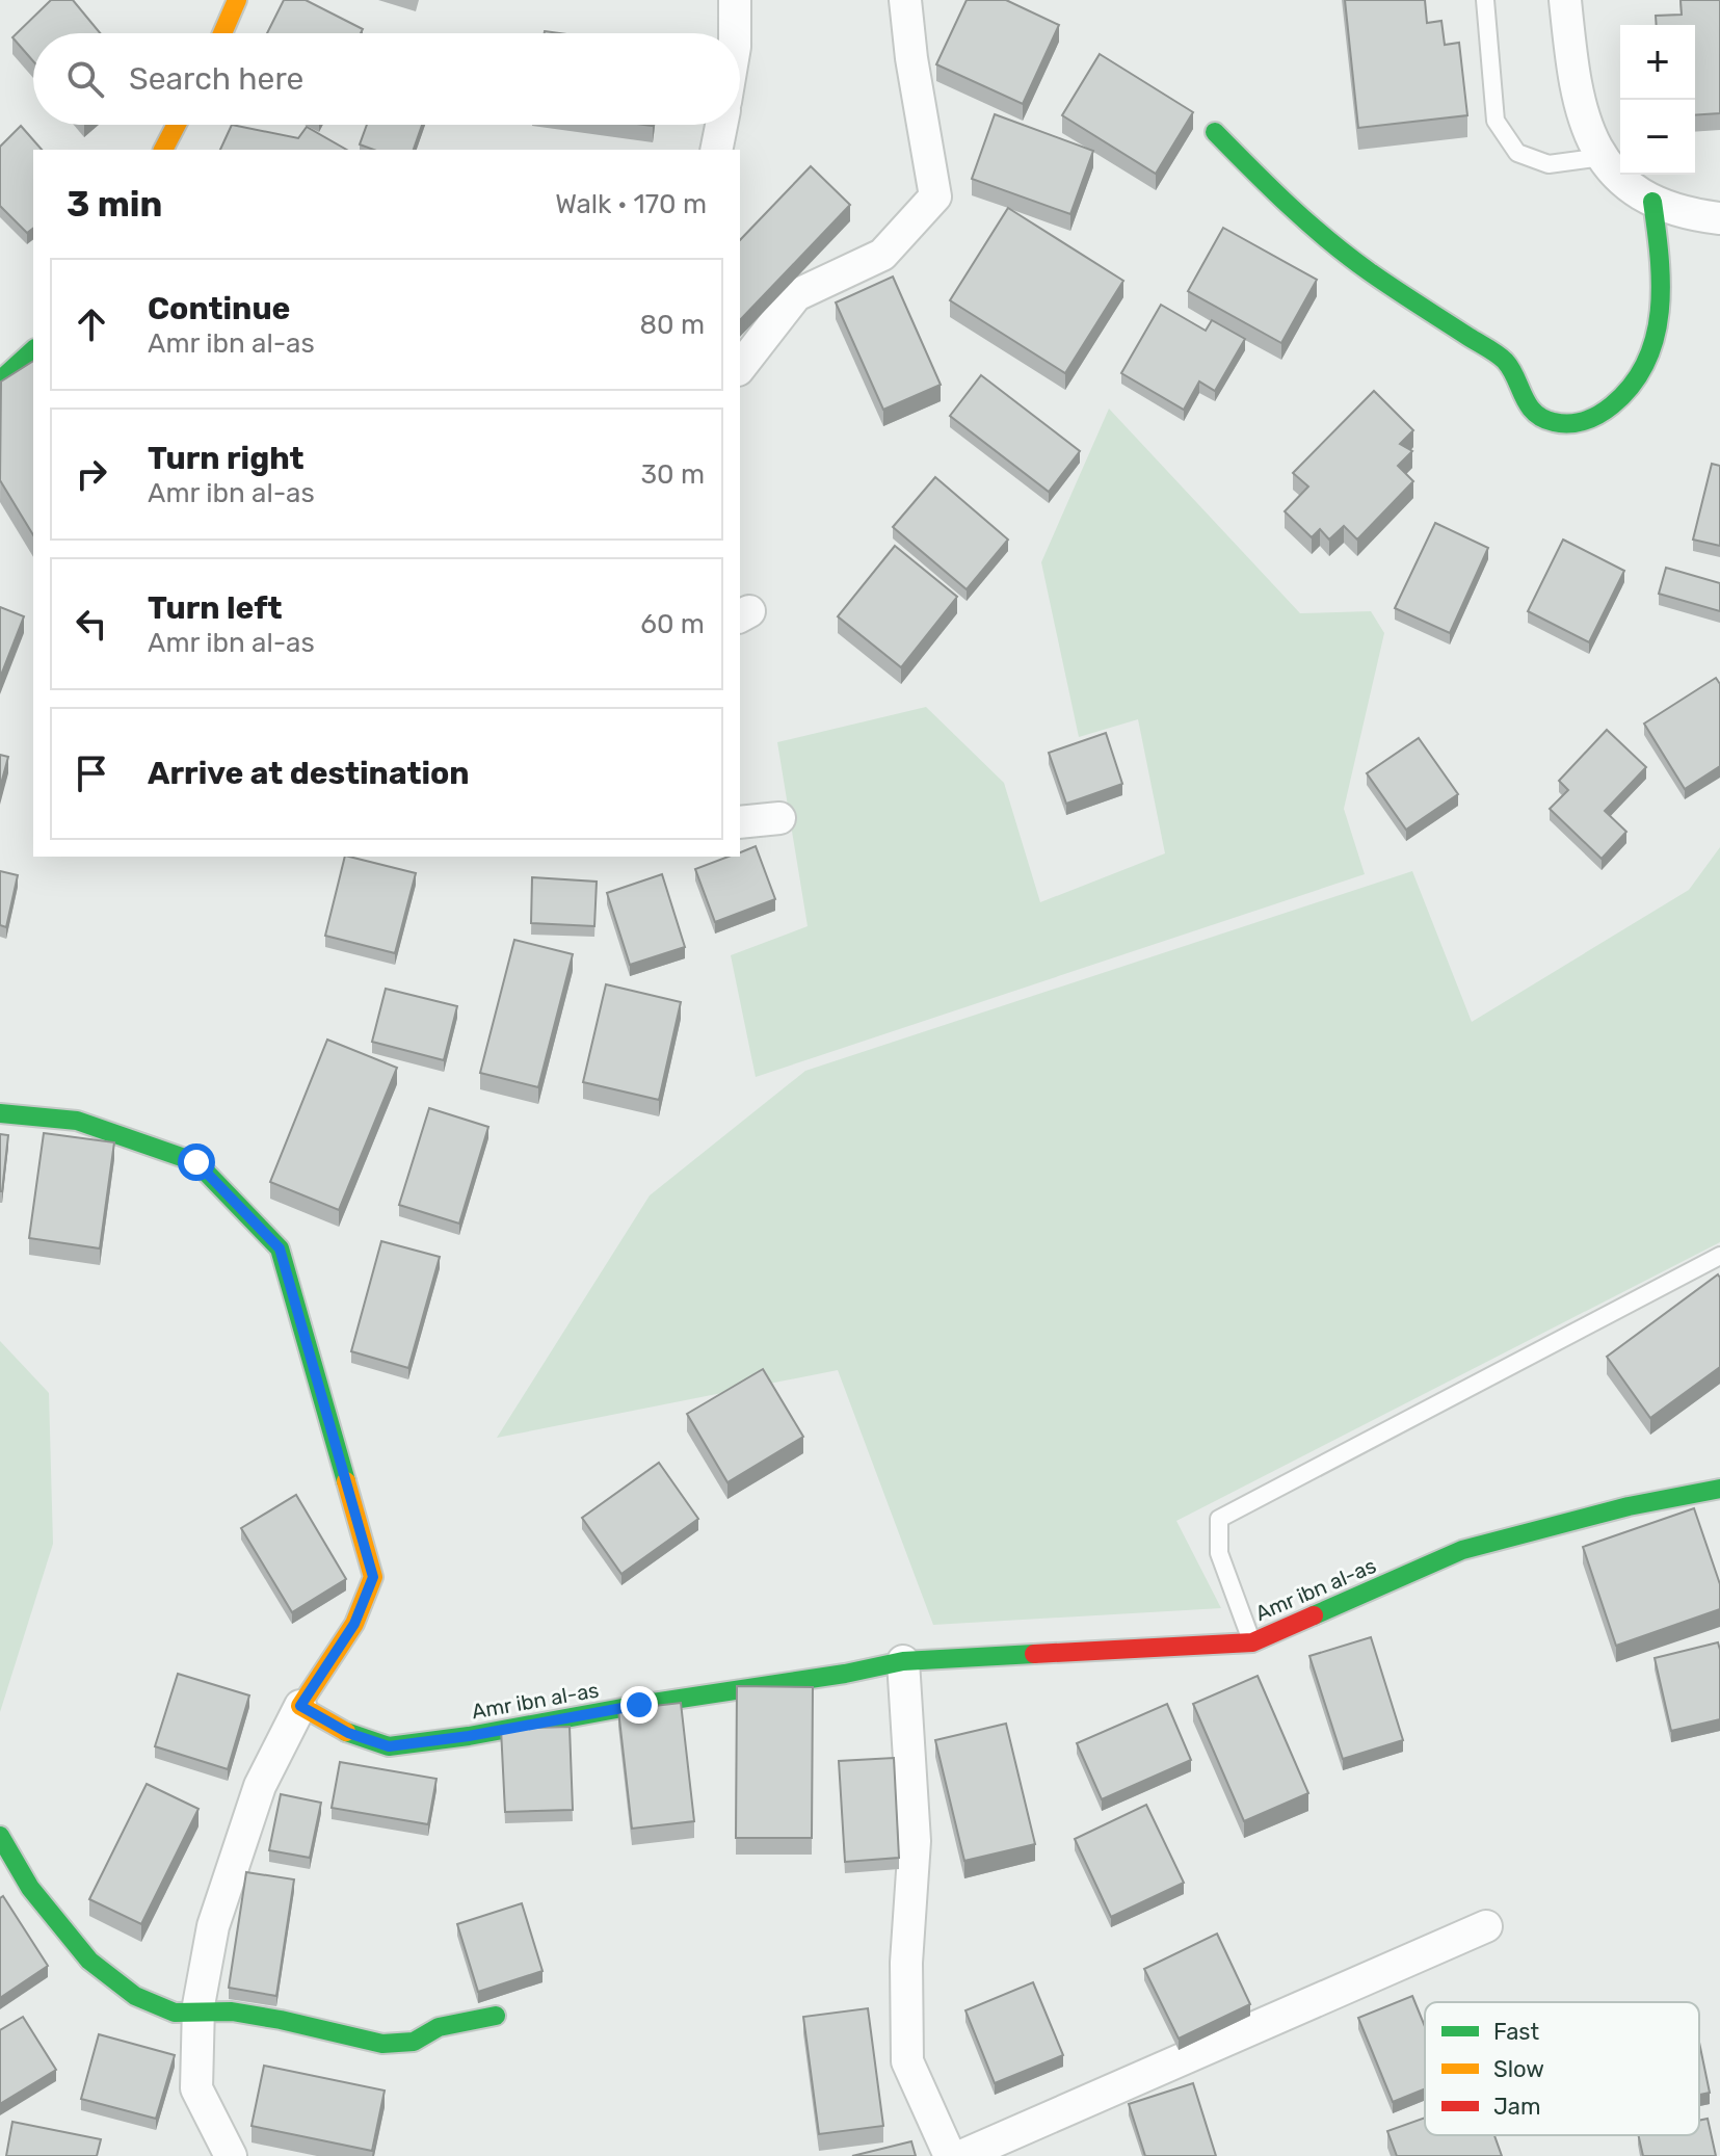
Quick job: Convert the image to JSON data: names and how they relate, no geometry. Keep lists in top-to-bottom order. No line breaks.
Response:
{"streets":{"street":["Amr ibn al-as"]},"legend":["Fast","Slow","Jam"],"page":{"map_buttons":["+","−"],"search":"Search here","heading":["3 min","Walk · 170 m"],"list":[["Continue","Amr ibn al-as","80 m"],["Turn right","Amr ibn al-as","30 m"],["Turn left","Amr ibn al-as","60 m"],"Arrive at destination"]}}
